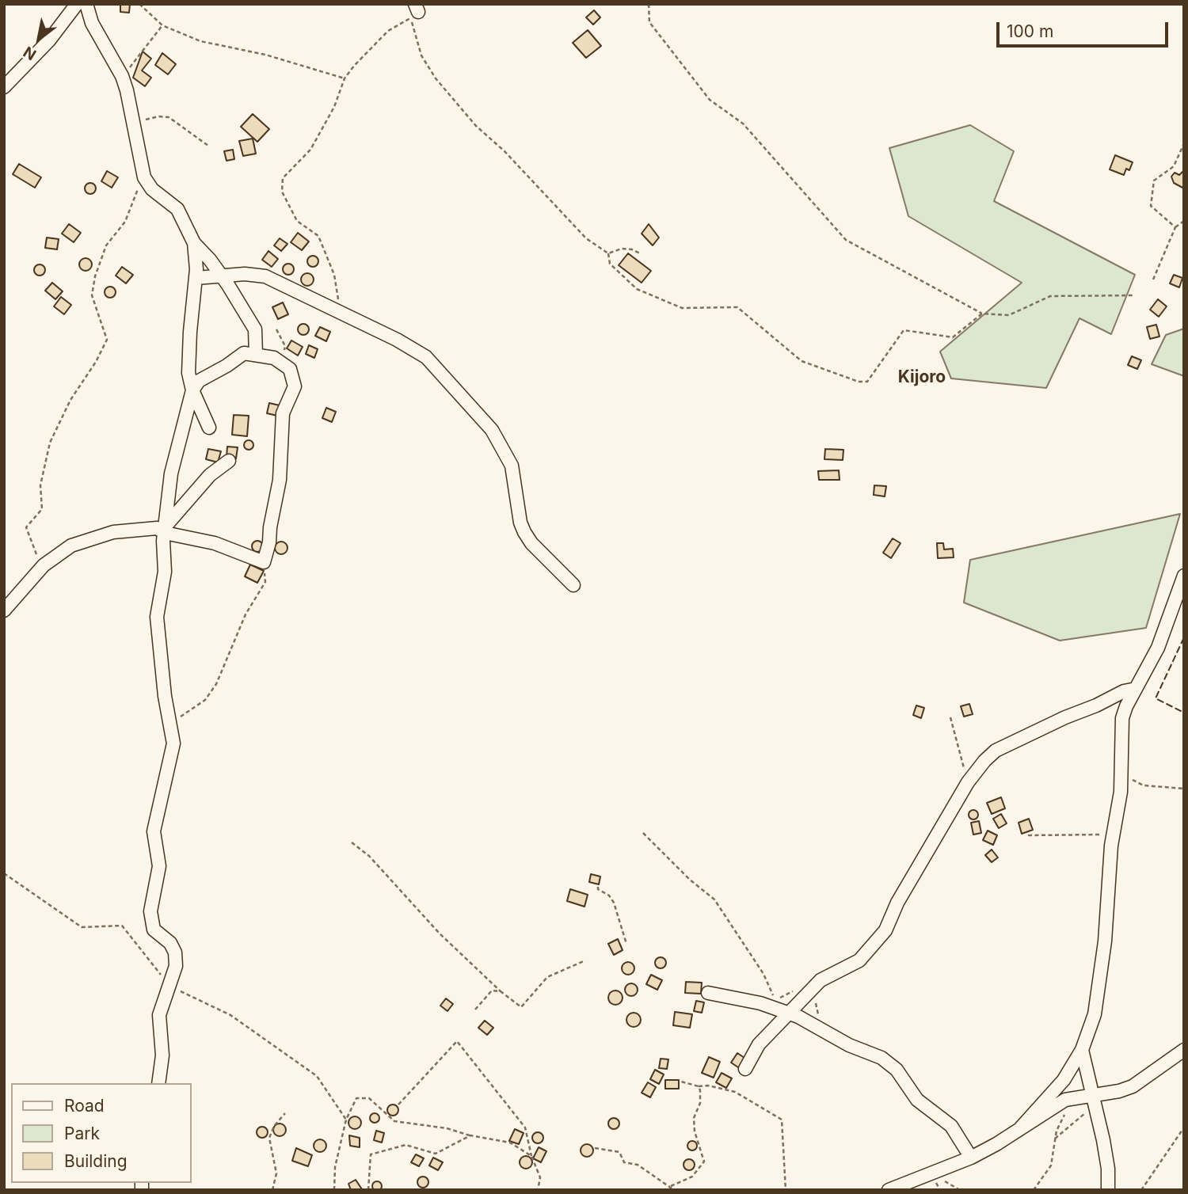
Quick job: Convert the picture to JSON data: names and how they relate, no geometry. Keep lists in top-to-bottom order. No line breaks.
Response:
{"districts":["Kijoro"],"legend":["Road","Park","Building"],"scale_bar":"100 m","north":"bottom left"}
